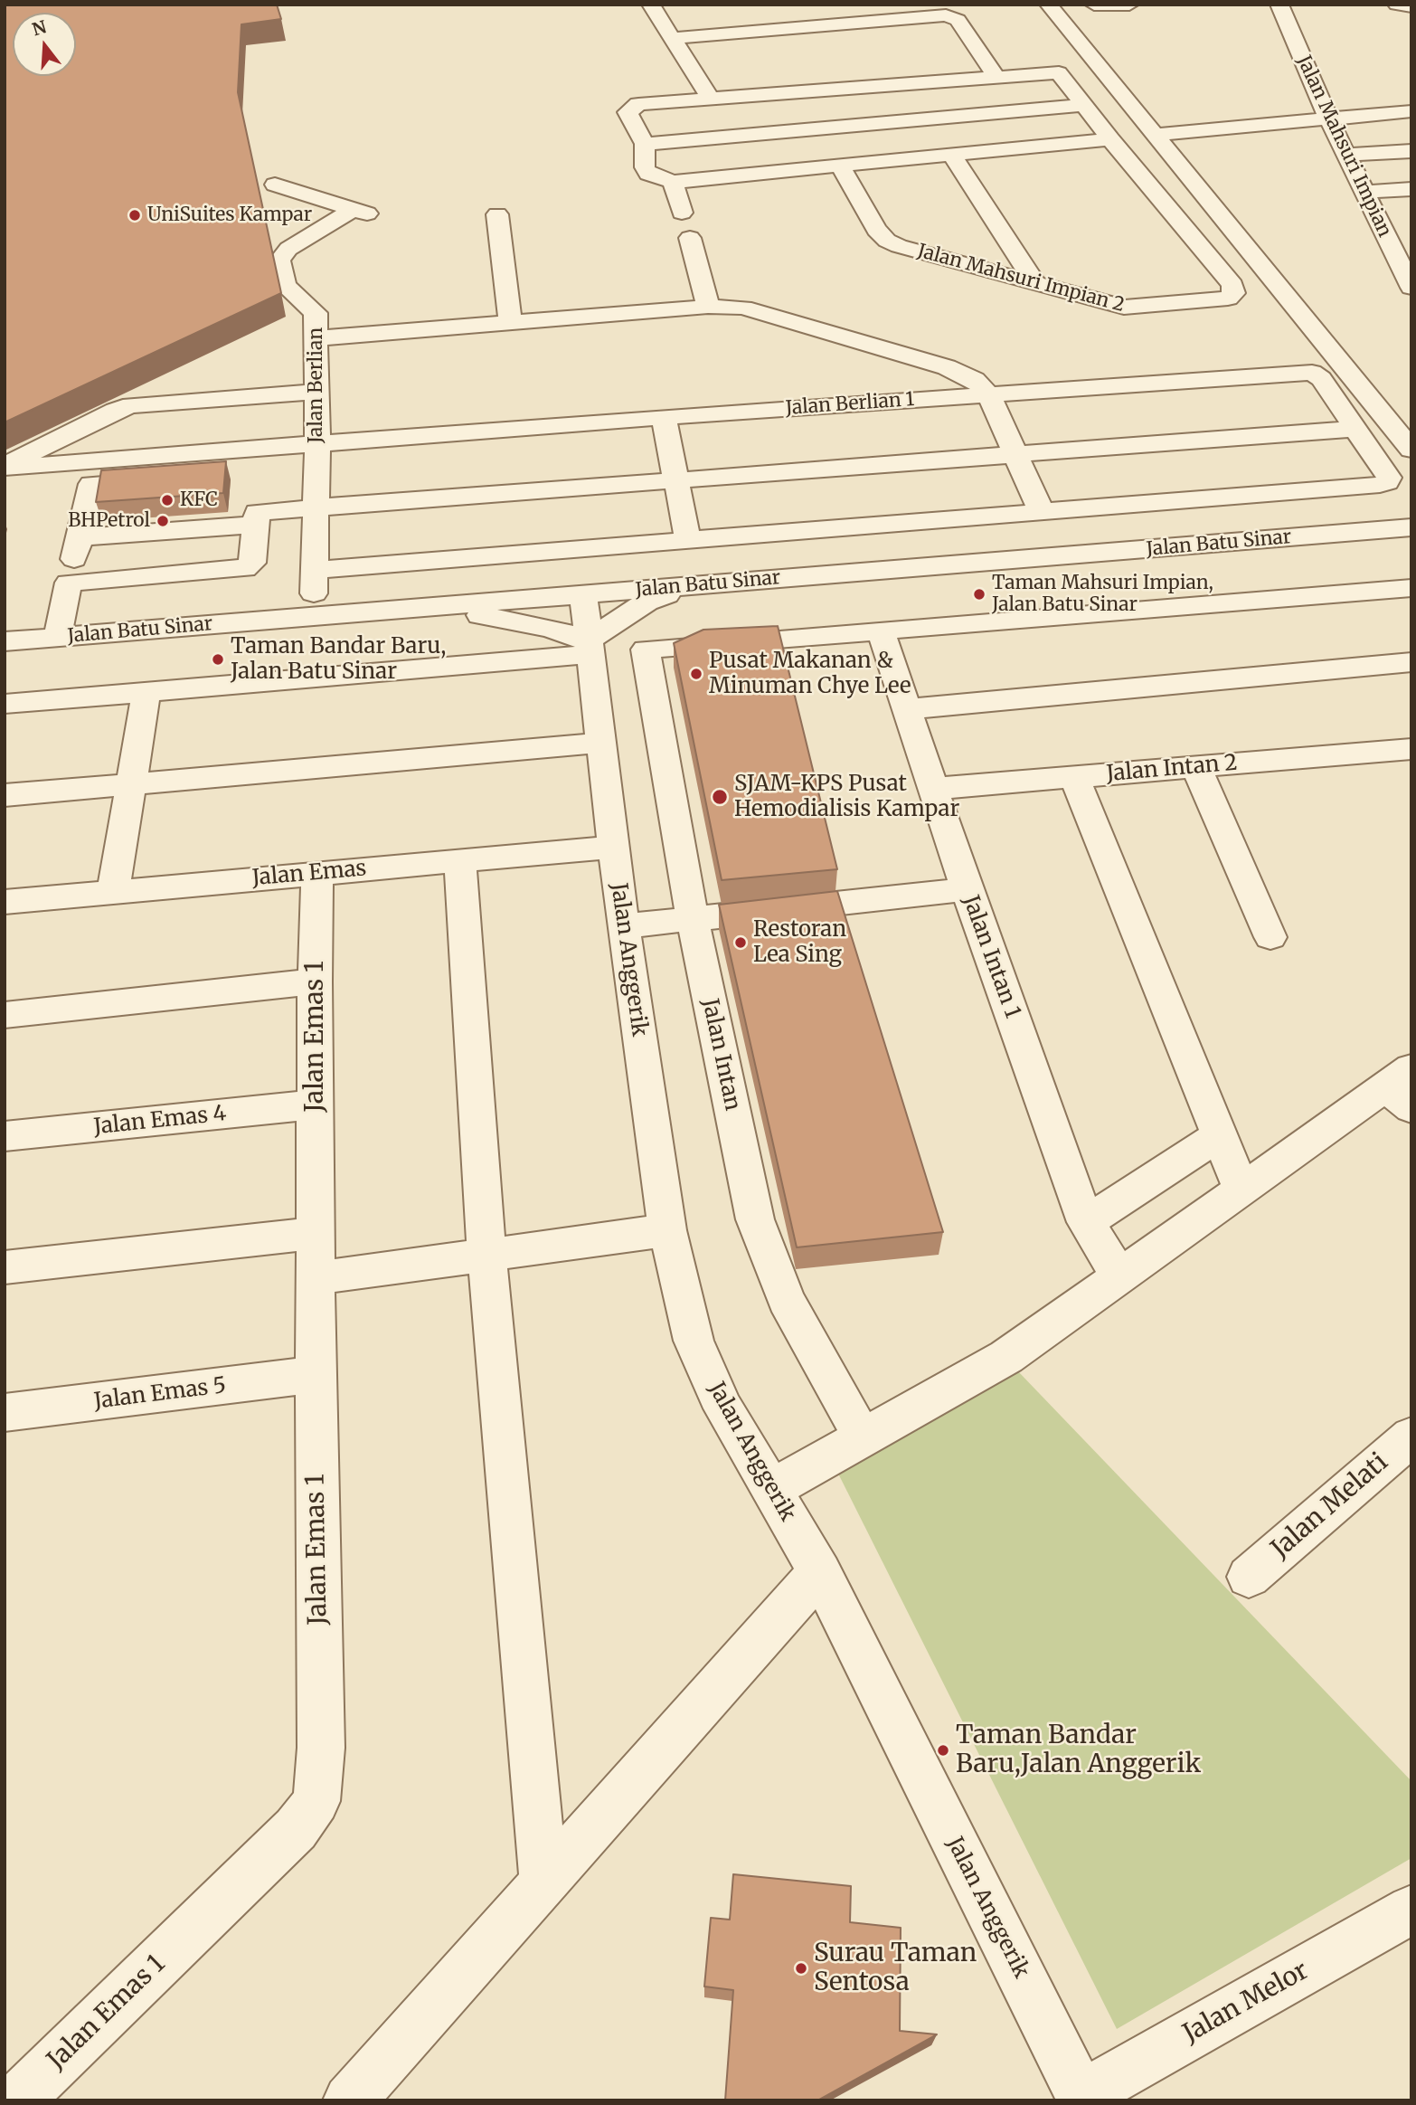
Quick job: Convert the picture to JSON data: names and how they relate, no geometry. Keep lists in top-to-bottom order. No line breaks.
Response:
{"streets":{"street":["Jalan Mahsuri Impian","Jalan Mahsuri Impian 2","Jalan Berlian","Jalan Berlian 1","Jalan Batu Sinar","Jalan Intan 2","Jalan Emas","Jalan Intan 1","Jalan Anggerik","Jalan Emas 1","Jalan Intan","Jalan Emas 4","Jalan Emas 5","Jalan Melati","Jalan Melor"]},"crossings":[["Jalan Berlian","Jalan Berlian 1"],["Jalan Berlian","Jalan Batu Sinar"],["Jalan Batu Sinar","Jalan Anggerik"],["Jalan Intan 2","Jalan Intan 1"],["Jalan Emas","Jalan Anggerik"],["Jalan Emas","Jalan Emas 1"],["Jalan Intan 1","Jalan Intan"],["Jalan Anggerik","Jalan Melor"],["Jalan Emas 1","Jalan Emas 4"],["Jalan Emas 1","Jalan Emas 5"]],"places":["UniSuites Kampar","KFC","BHPetrol","Taman Mahsuri Impian, Jalan Batu Sinar","Taman Bandar Baru, Jalan Batu Sinar","Pusat Makanan & Minuman Chye Lee","SJAM-KPS Pusat Hemodialisis Kampar","Restoran Lea Sing","Taman Bandar Baru,Jalan Anggerik","Surau Taman Sentosa"],"north":"top"}
